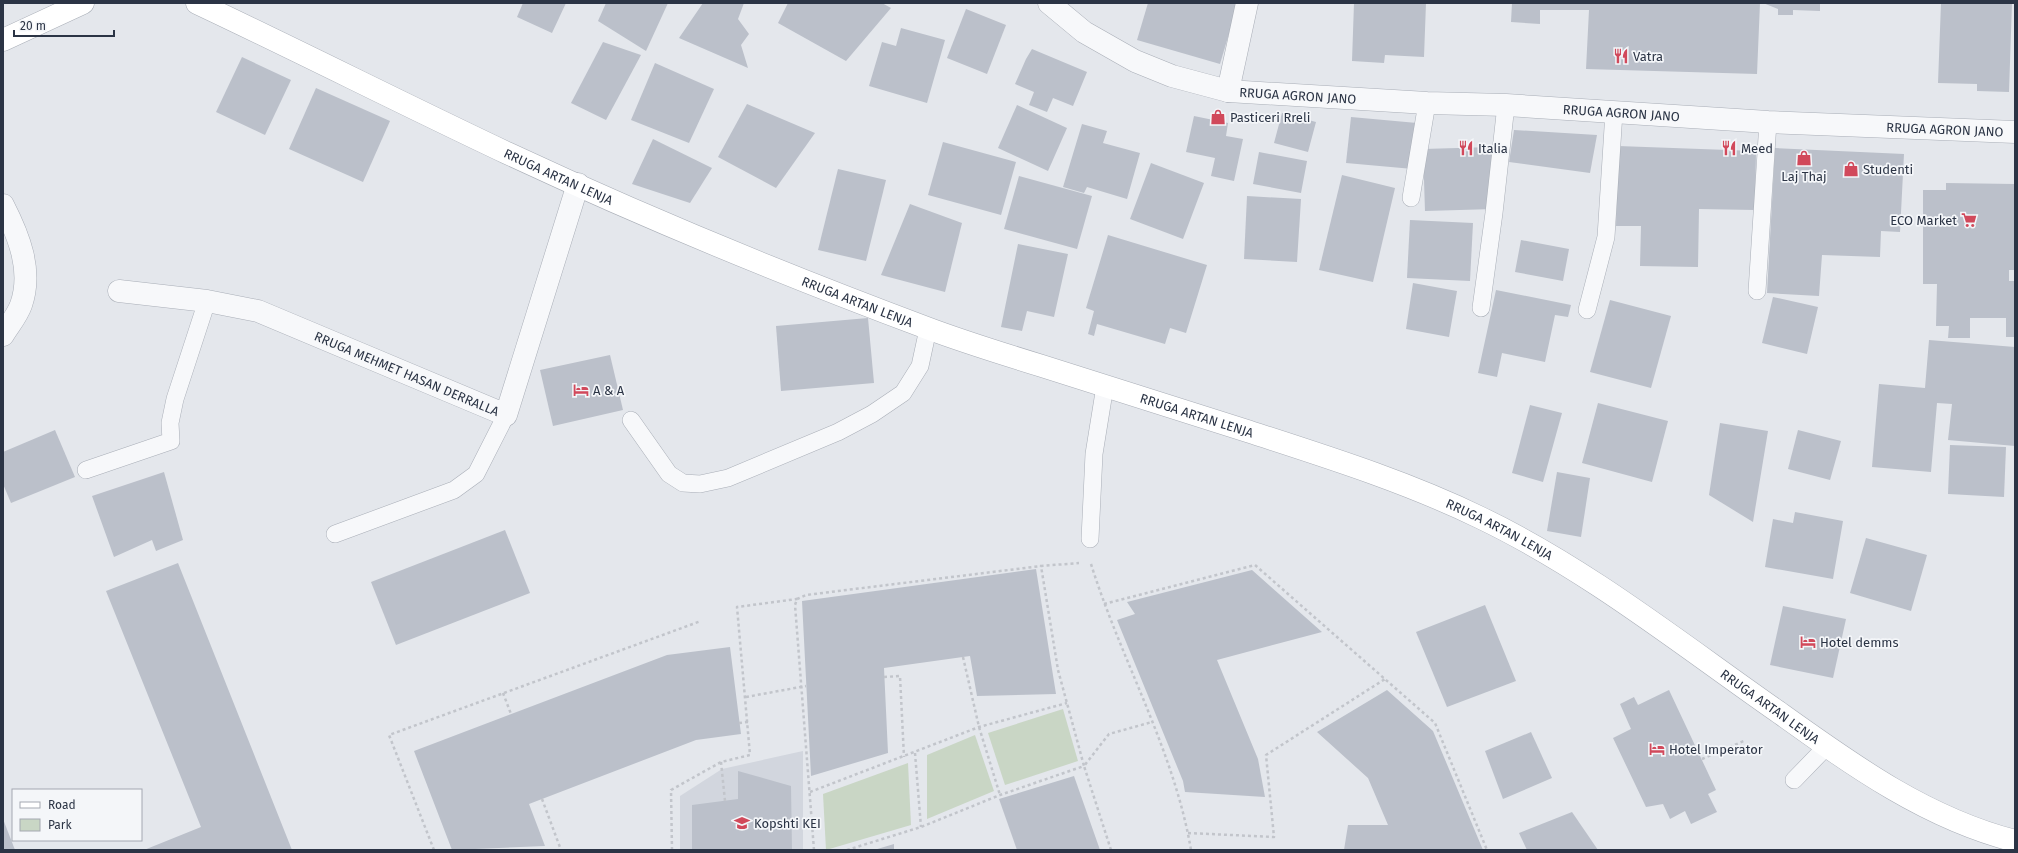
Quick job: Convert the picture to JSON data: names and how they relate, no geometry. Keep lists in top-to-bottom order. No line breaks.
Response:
{"streets":{"street":["RRUGA AGRON JANO","RRUGA ARTAN LENJA","RRUGA MEHMET HASAN DERRALLA"]},"crossings":[["RRUGA ARTAN LENJA","RRUGA MEHMET HASAN DERRALLA"]],"places":{"restaurant":["Vatra","Italia","Meed"],"shop":["Pasticeri Rreli","Laj Thaj","Studenti"],"supermarket":["ECO Market"],"hotel":["A & A","Hotel demms","Hotel Imperator"],"school or university":["Kopshti KEI"]},"legend":["Road","Park"],"scale_bar":"20 m"}
